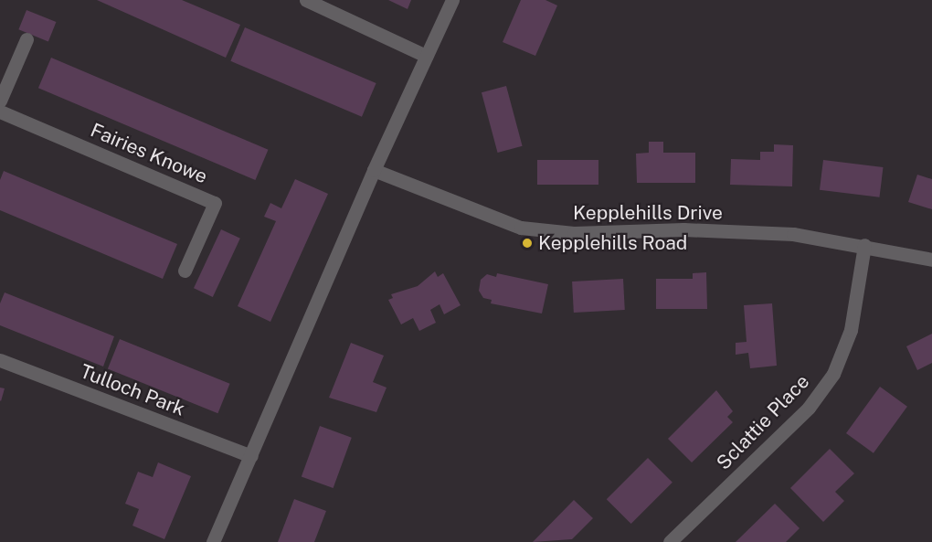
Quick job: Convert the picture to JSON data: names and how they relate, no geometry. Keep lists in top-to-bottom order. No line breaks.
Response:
{"streets":{"street":["Fairies Knowe","Kepplehills Drive","Tulloch Park","Sclattie Place"]},"crossings":[["Kepplehills Drive","Sclattie Place"]],"places":["Kepplehills Road"]}
